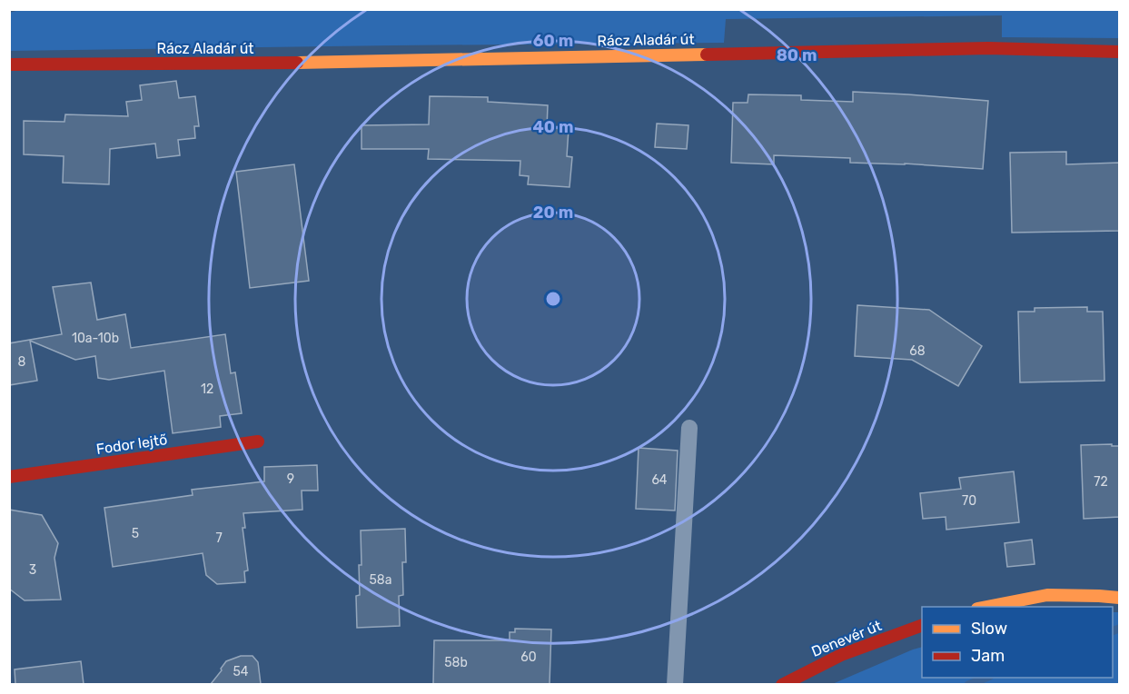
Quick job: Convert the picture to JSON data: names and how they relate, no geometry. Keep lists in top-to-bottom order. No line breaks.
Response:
{"streets":{"street":["Rácz Aladár út","Fodor lejtő","Denevér út"]},"house_numbers":["10a-10b","68","8","12","9","64","72","70","5","7","3","58a","60","58b","54"],"legend":["Slow","Jam"],"rings":["60 m","80 m","40 m","20 m"]}
